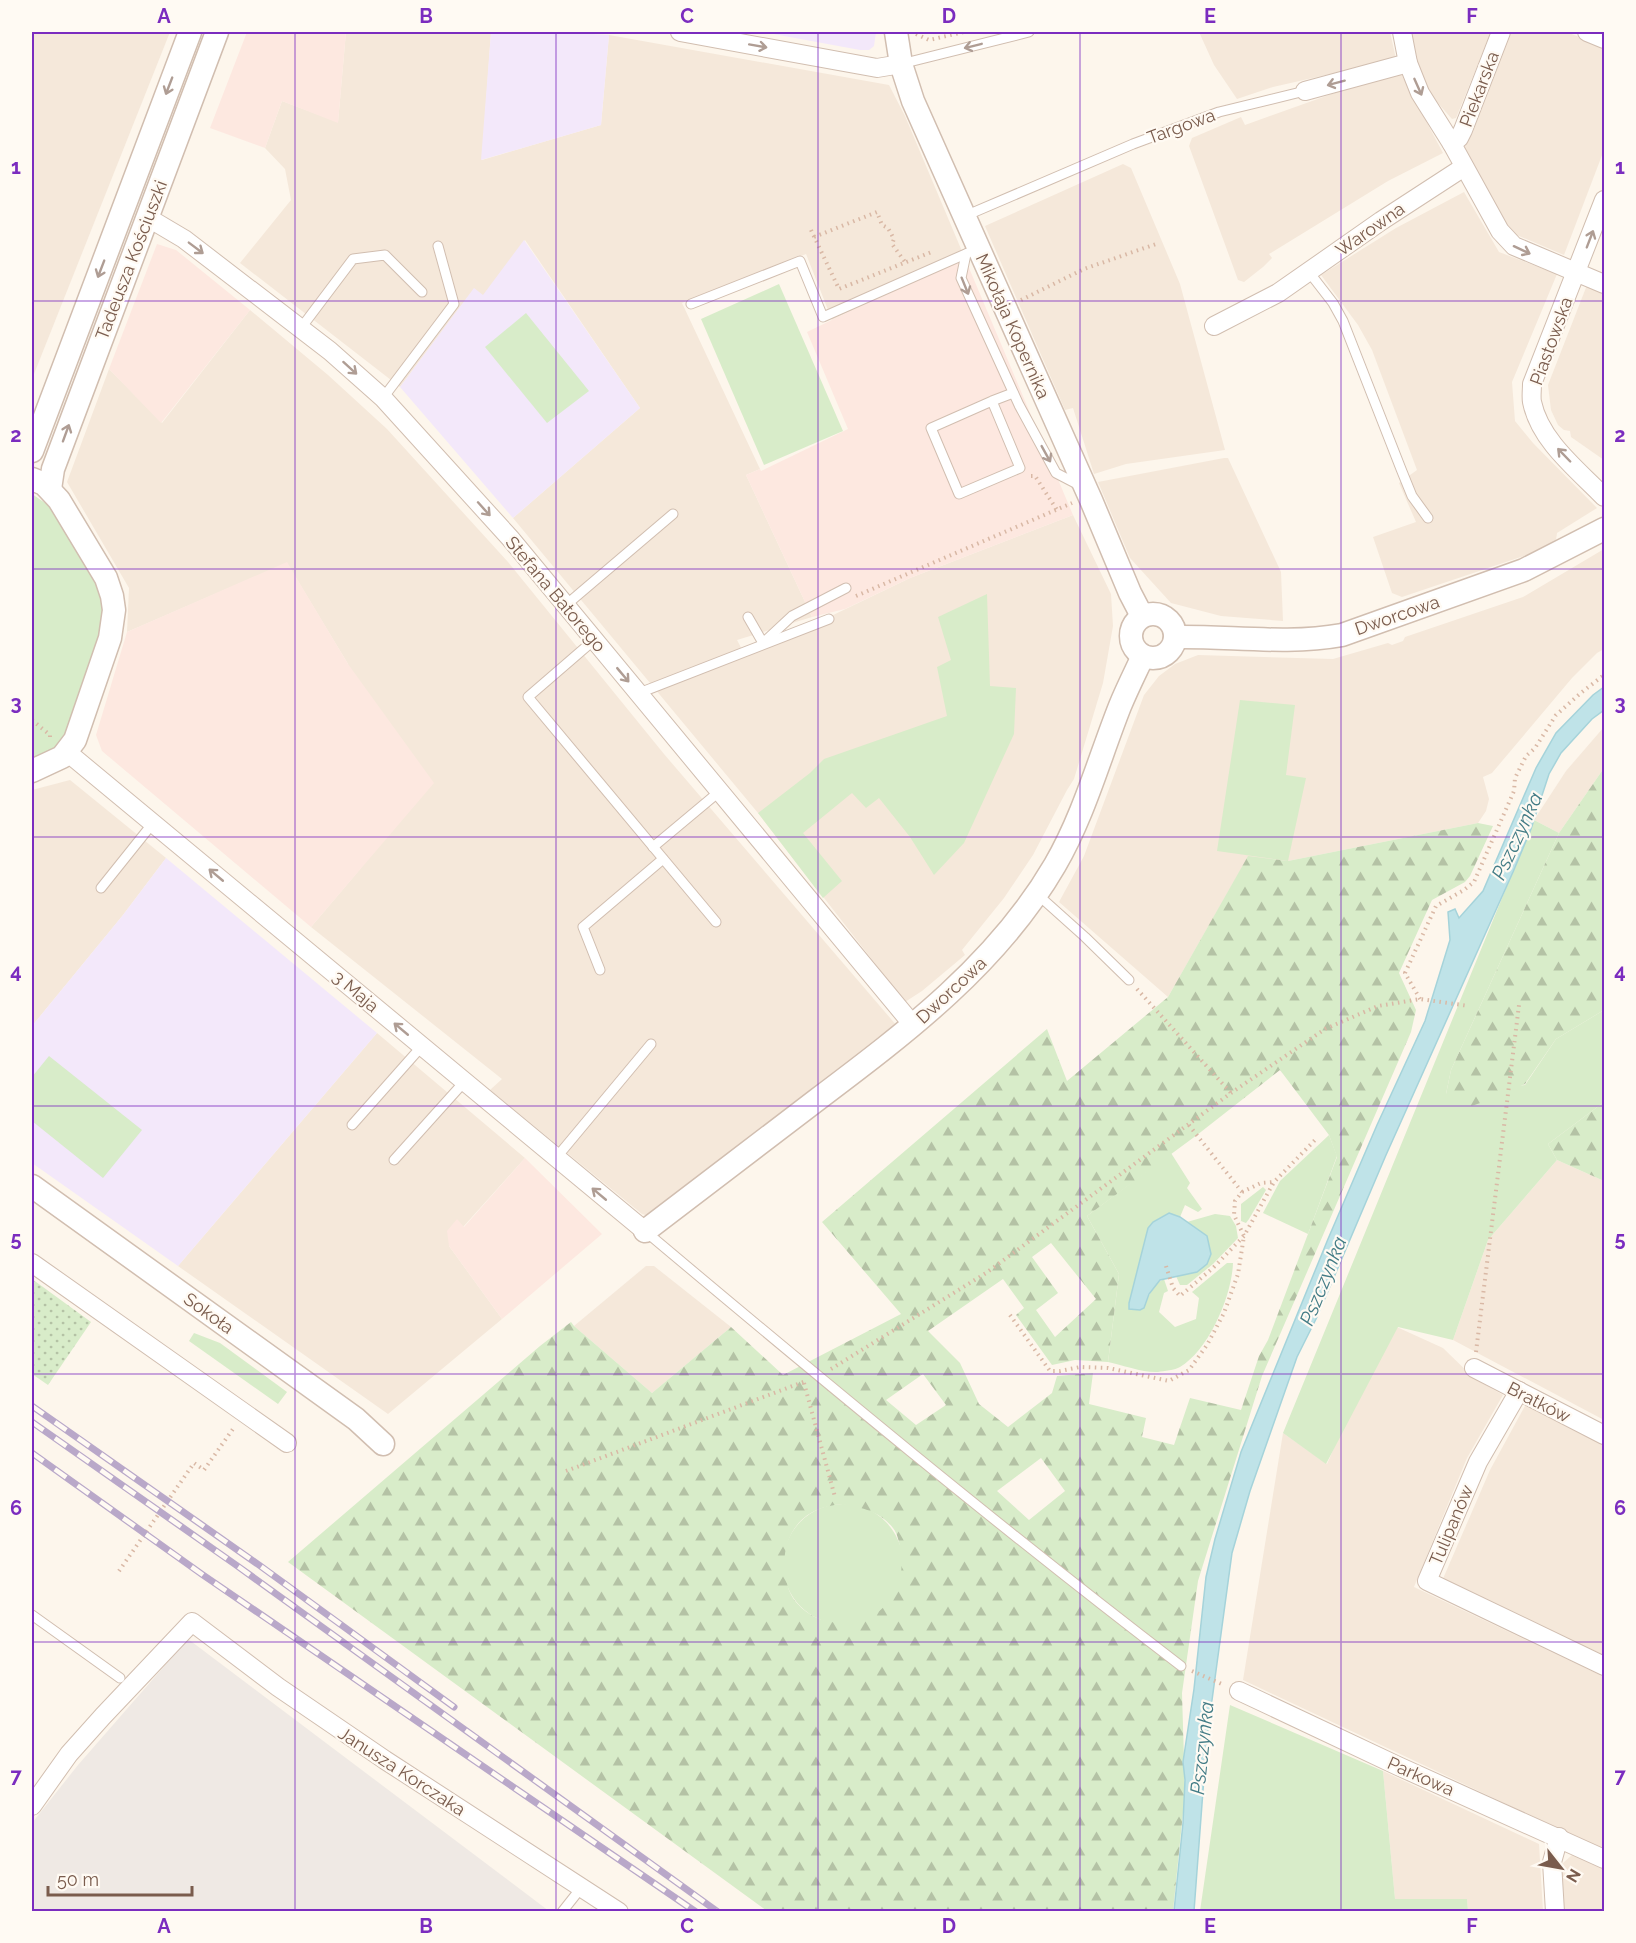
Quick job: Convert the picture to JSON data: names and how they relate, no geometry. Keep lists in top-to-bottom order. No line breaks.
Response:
{"streets":{"street":["Piekarska","Targowa","Warowna","Tadeusza Kościuszki","Mikołaja Kopernika","Piastowska","Stefana Batorego","Dworcowa","3 Maja","Sokoła","Bratków","Tulipanów","Janusza Korczaka","Parkowa"]},"crossings":[["Targowa","Mikołaja Kopernika"],["Tadeusza Kościuszki","Stefana Batorego"],["Mikołaja Kopernika","Dworcowa"],["Stefana Batorego","Dworcowa"],["Dworcowa","3 Maja"],["Bratków","Tulipanów"]],"one_way":["Piastowska","Stefana Batorego","3 Maja"],"water":["Pszczynka"],"scale_bar":"50 m","north":"bottom right","grid":{"columns":["A","B","C","D","E","F"],"rows":["1","2","3","4","5","6","7"]}}
